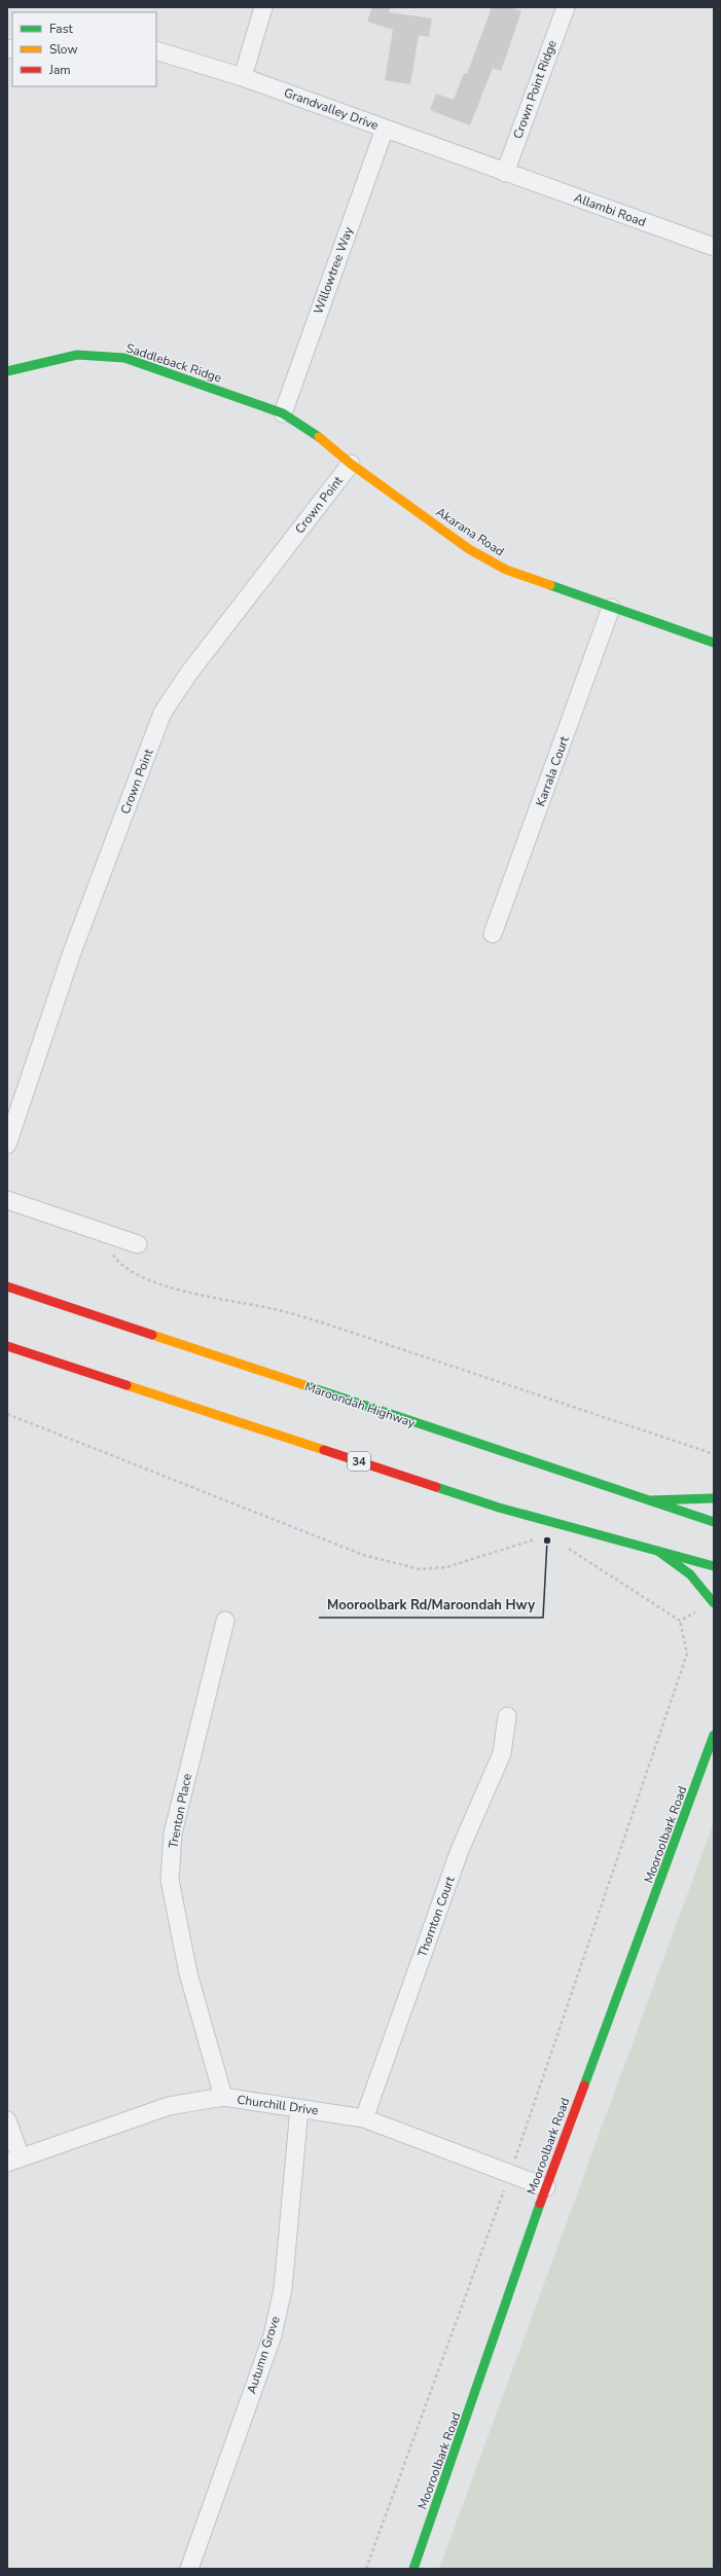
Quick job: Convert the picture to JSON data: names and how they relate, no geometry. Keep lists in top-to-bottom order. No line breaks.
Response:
{"streets":{"main road":["Saddleback Ridge","Akarana Road","Maroondah Highway","34","Mooroolbark Road"],"street":["Crown Point Ridge","Grandvalley Drive","Allambi Road","Willowtree Way","Crown Point","Karrala Court","Trenton Place","Thornton Court","Churchill Drive","Autumn Grove"]},"crossings":[["Crown Point Ridge","Grandvalley Drive"],["Crown Point Ridge","Allambi Road"],["Grandvalley Drive","Allambi Road"],["Grandvalley Drive","Willowtree Way"],["Willowtree Way","Saddleback Ridge"],["Willowtree Way","Akarana Road"],["Saddleback Ridge","Akarana Road"],["Crown Point","Akarana Road"],["Akarana Road","Karrala Court"],["Trenton Place","Churchill Drive"],["Mooroolbark Road","Churchill Drive"],["Thornton Court","Churchill Drive"],["Churchill Drive","Autumn Grove"]],"places":["Mooroolbark Rd/Maroondah Hwy"],"legend":["Fast","Slow","Jam"]}
